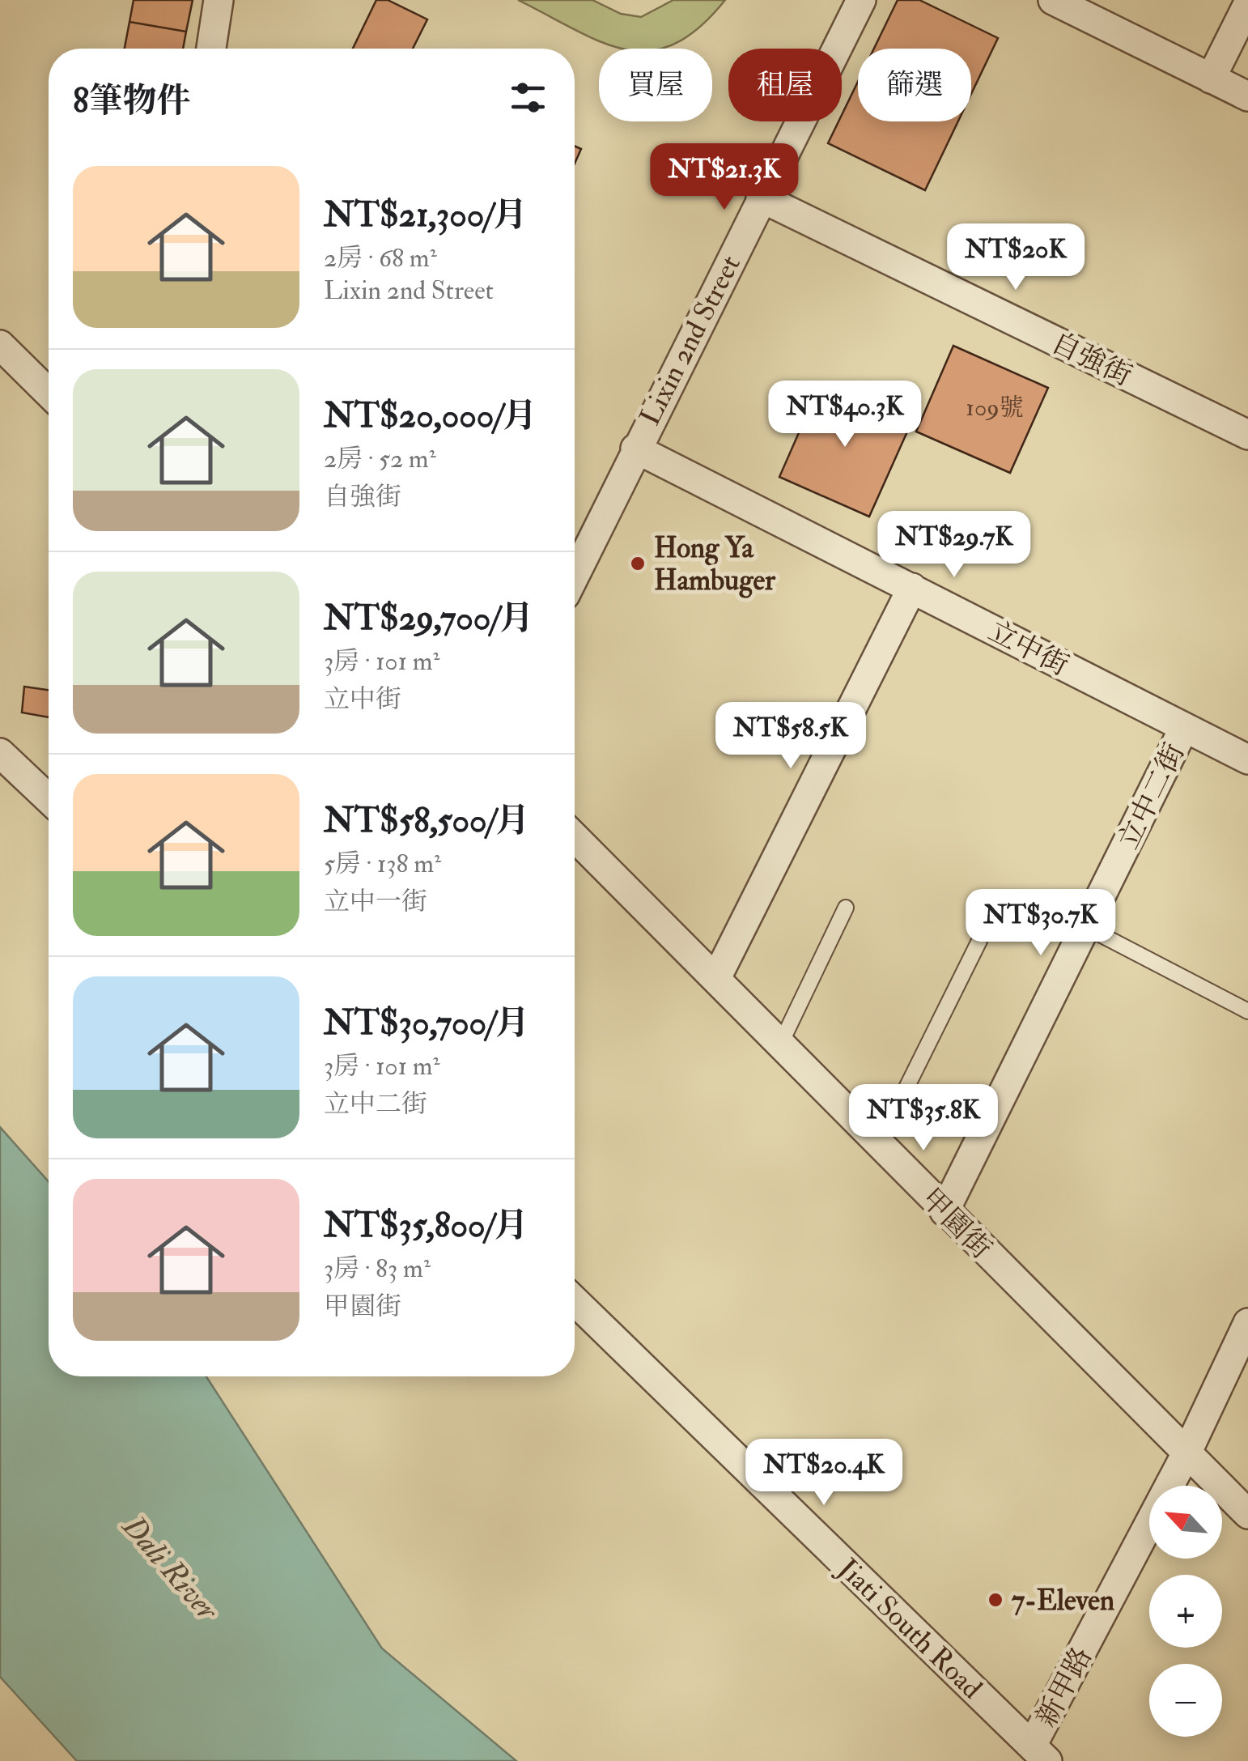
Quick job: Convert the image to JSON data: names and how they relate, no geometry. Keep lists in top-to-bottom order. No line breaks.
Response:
{"streets":{"street":["Lixin 2nd Street","自強街","立中街","立中二街","甲園街","Jiati South Road","新甲路"]},"crossings":[["Lixin 2nd Street","自強街"],["Lixin 2nd Street","立中街"],["立中街","立中二街"],["立中二街","甲園街"],["甲園街","新甲路"],["Jiati South Road","新甲路"]],"water":["Dali River"],"places":["Hong Ya Hambuger","7-Eleven"],"house_numbers":["109號"],"north":"top left","page":{"chip":["買屋","租屋","篩選"],"heading":"8筆物件","price":["NT$21.3K","NT$20K","NT$40.3K","NT$29.7K","NT$58.5K","NT$30.7K","NT$35.8K","NT$20.4K"],"list":[{"name":"NT$21,300/月","note":"2房 · 68 m² · Lixin 2nd Street"},{"name":"NT$20,000/月","note":"2房 · 52 m² · 自強街"},{"name":"NT$29,700/月","note":"3房 · 101 m² · 立中街"},{"name":"NT$58,500/月","note":"5房 · 138 m² · 立中一街"},{"name":"NT$30,700/月","note":"3房 · 101 m² · 立中二街"},{"name":"NT$35,800/月","note":"3房 · 83 m² · 甲園街"}],"map_buttons":["+","−"]}}
